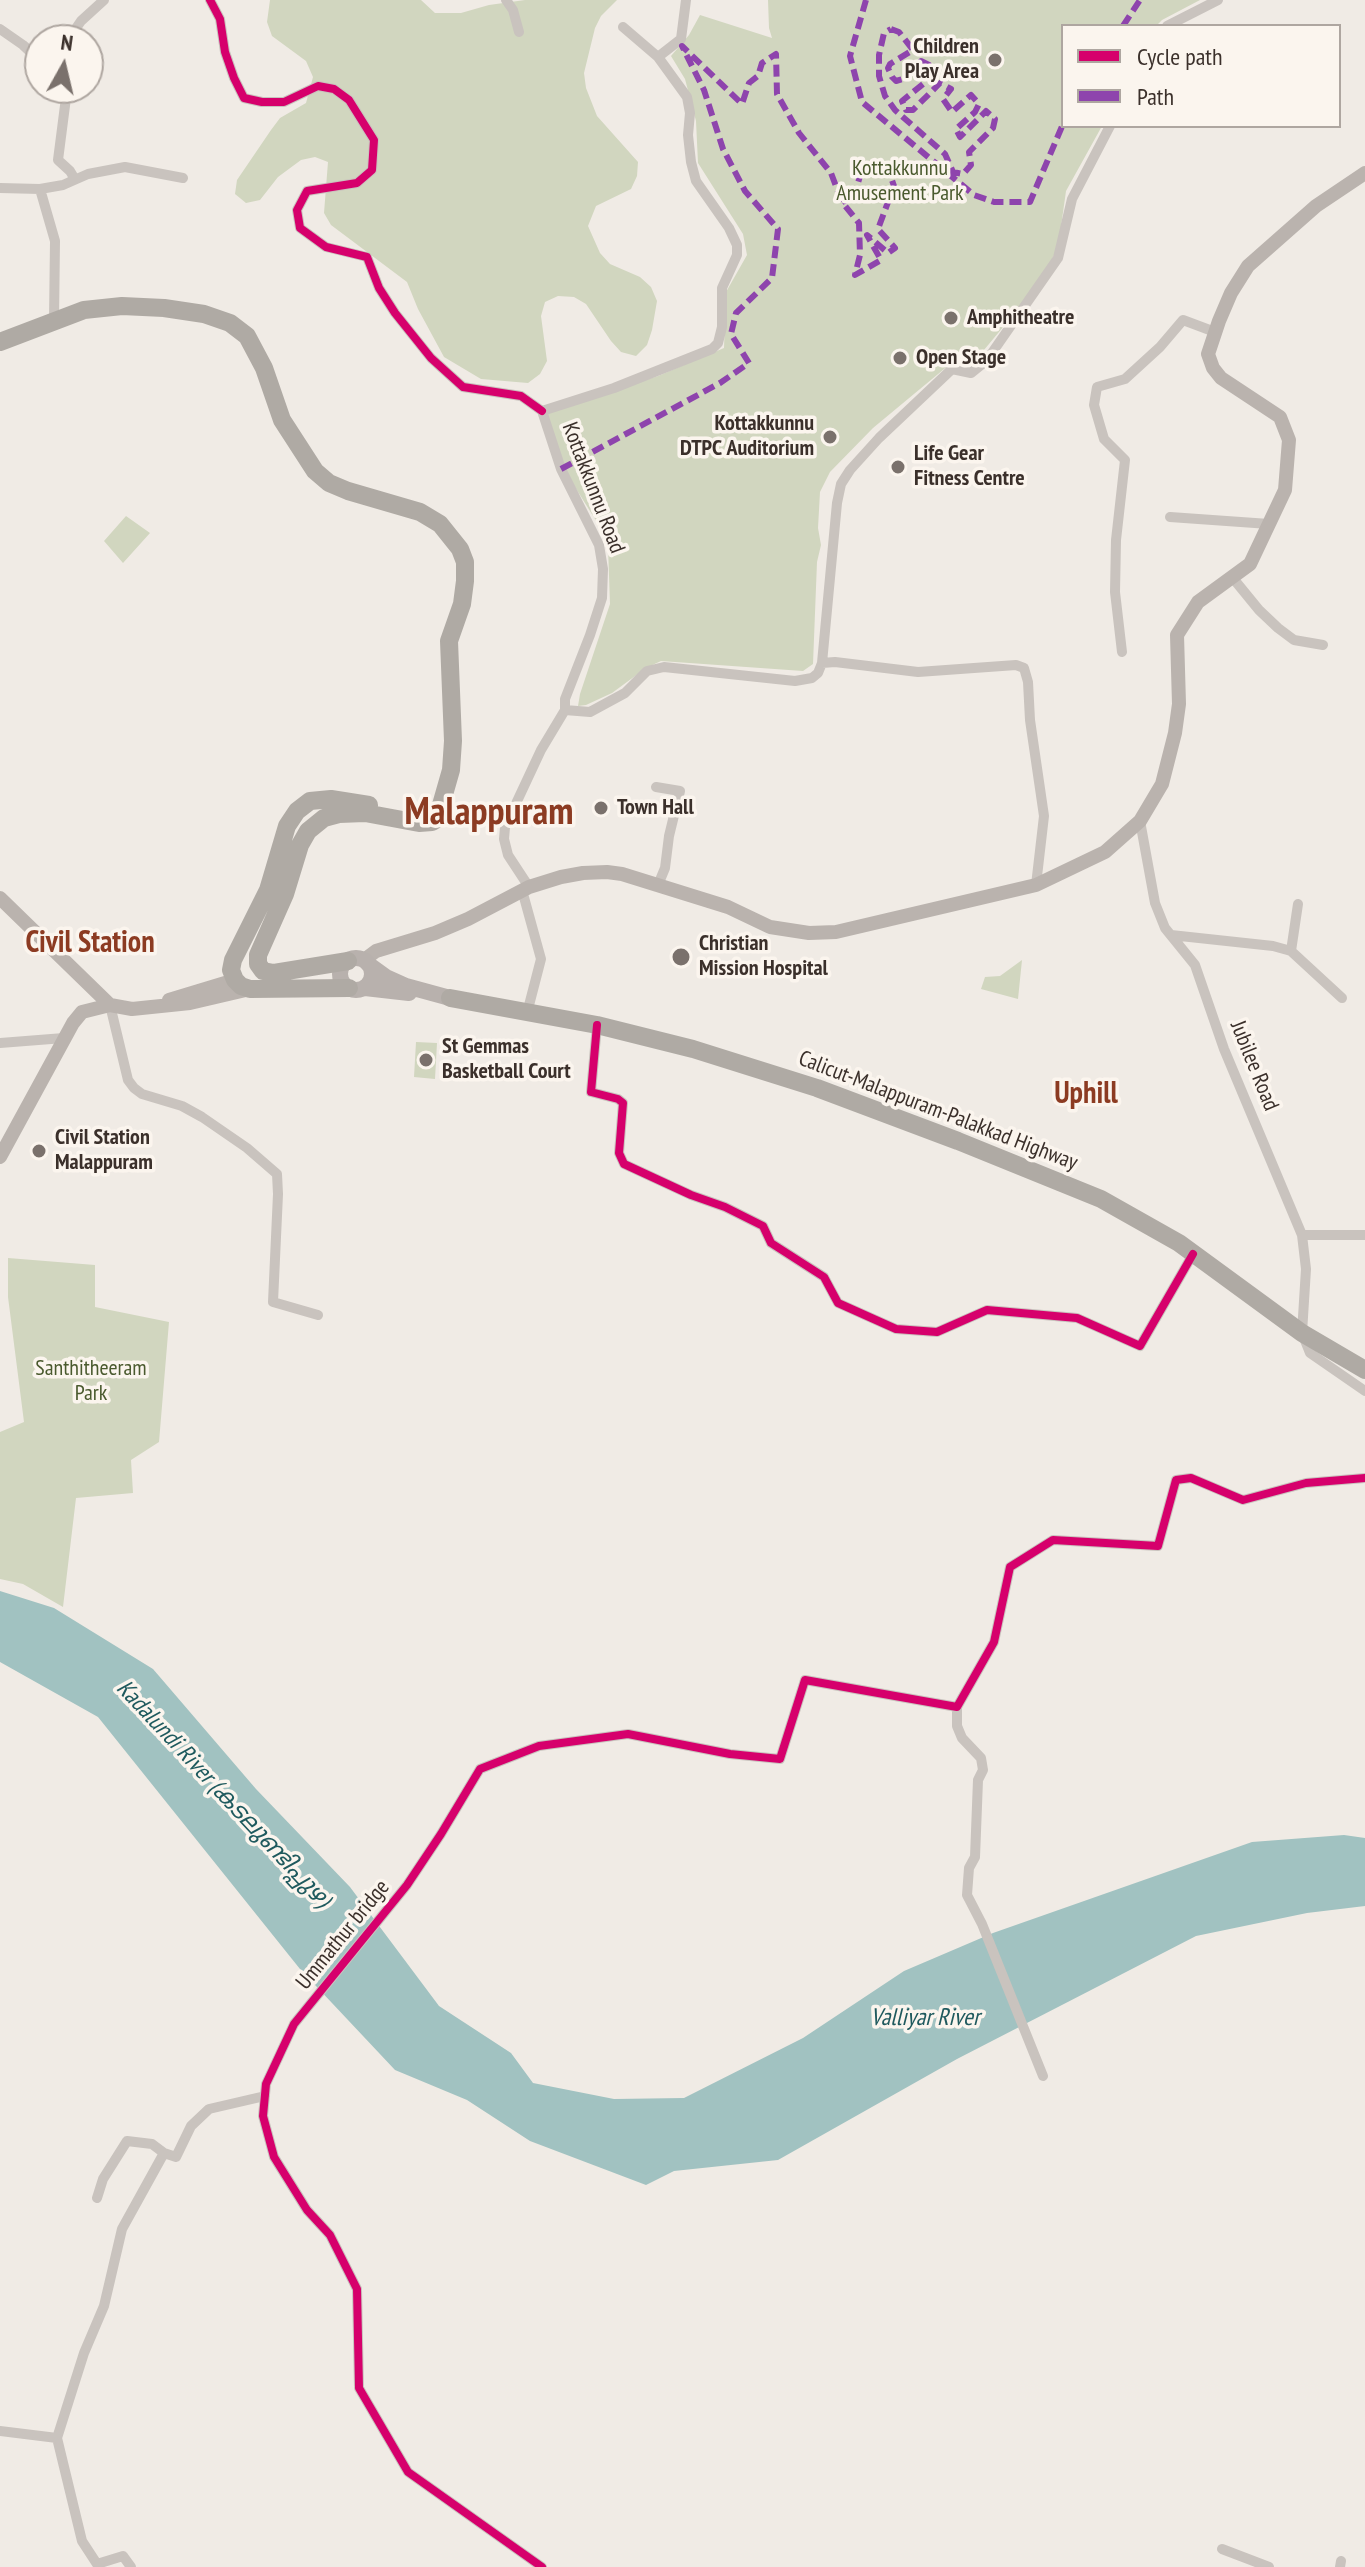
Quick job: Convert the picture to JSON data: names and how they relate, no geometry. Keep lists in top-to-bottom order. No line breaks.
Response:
{"streets":{"highway":["Calicut-Malappuram-Palakkad Highway"],"street":["Kottakkunnu Road","Jubilee Road","Ummathur bridge"]},"crossings":[["Kottakkunnu Road","Calicut-Malappuram-Palakkad Highway"],["Jubilee Road","Calicut-Malappuram-Palakkad Highway"]],"districts":["Malappuram","Civil Station","Uphill"],"water":["Kadalundi River (കടലുണ്ടിപ്പുഴ)","Valliyar River"],"parks":["Kottakkunnu Amusement Park","Santhitheeram Park"],"places":["Children Play Area","Amphitheatre","Open Stage","Kottakkunnu DTPC Auditorium","Life Gear Fitness Centre","Town Hall","Christian Mission Hospital","St Gemmas Basketball Court","Civil Station Malappuram"],"legend":["Cycle path","Path"],"north":"top"}
